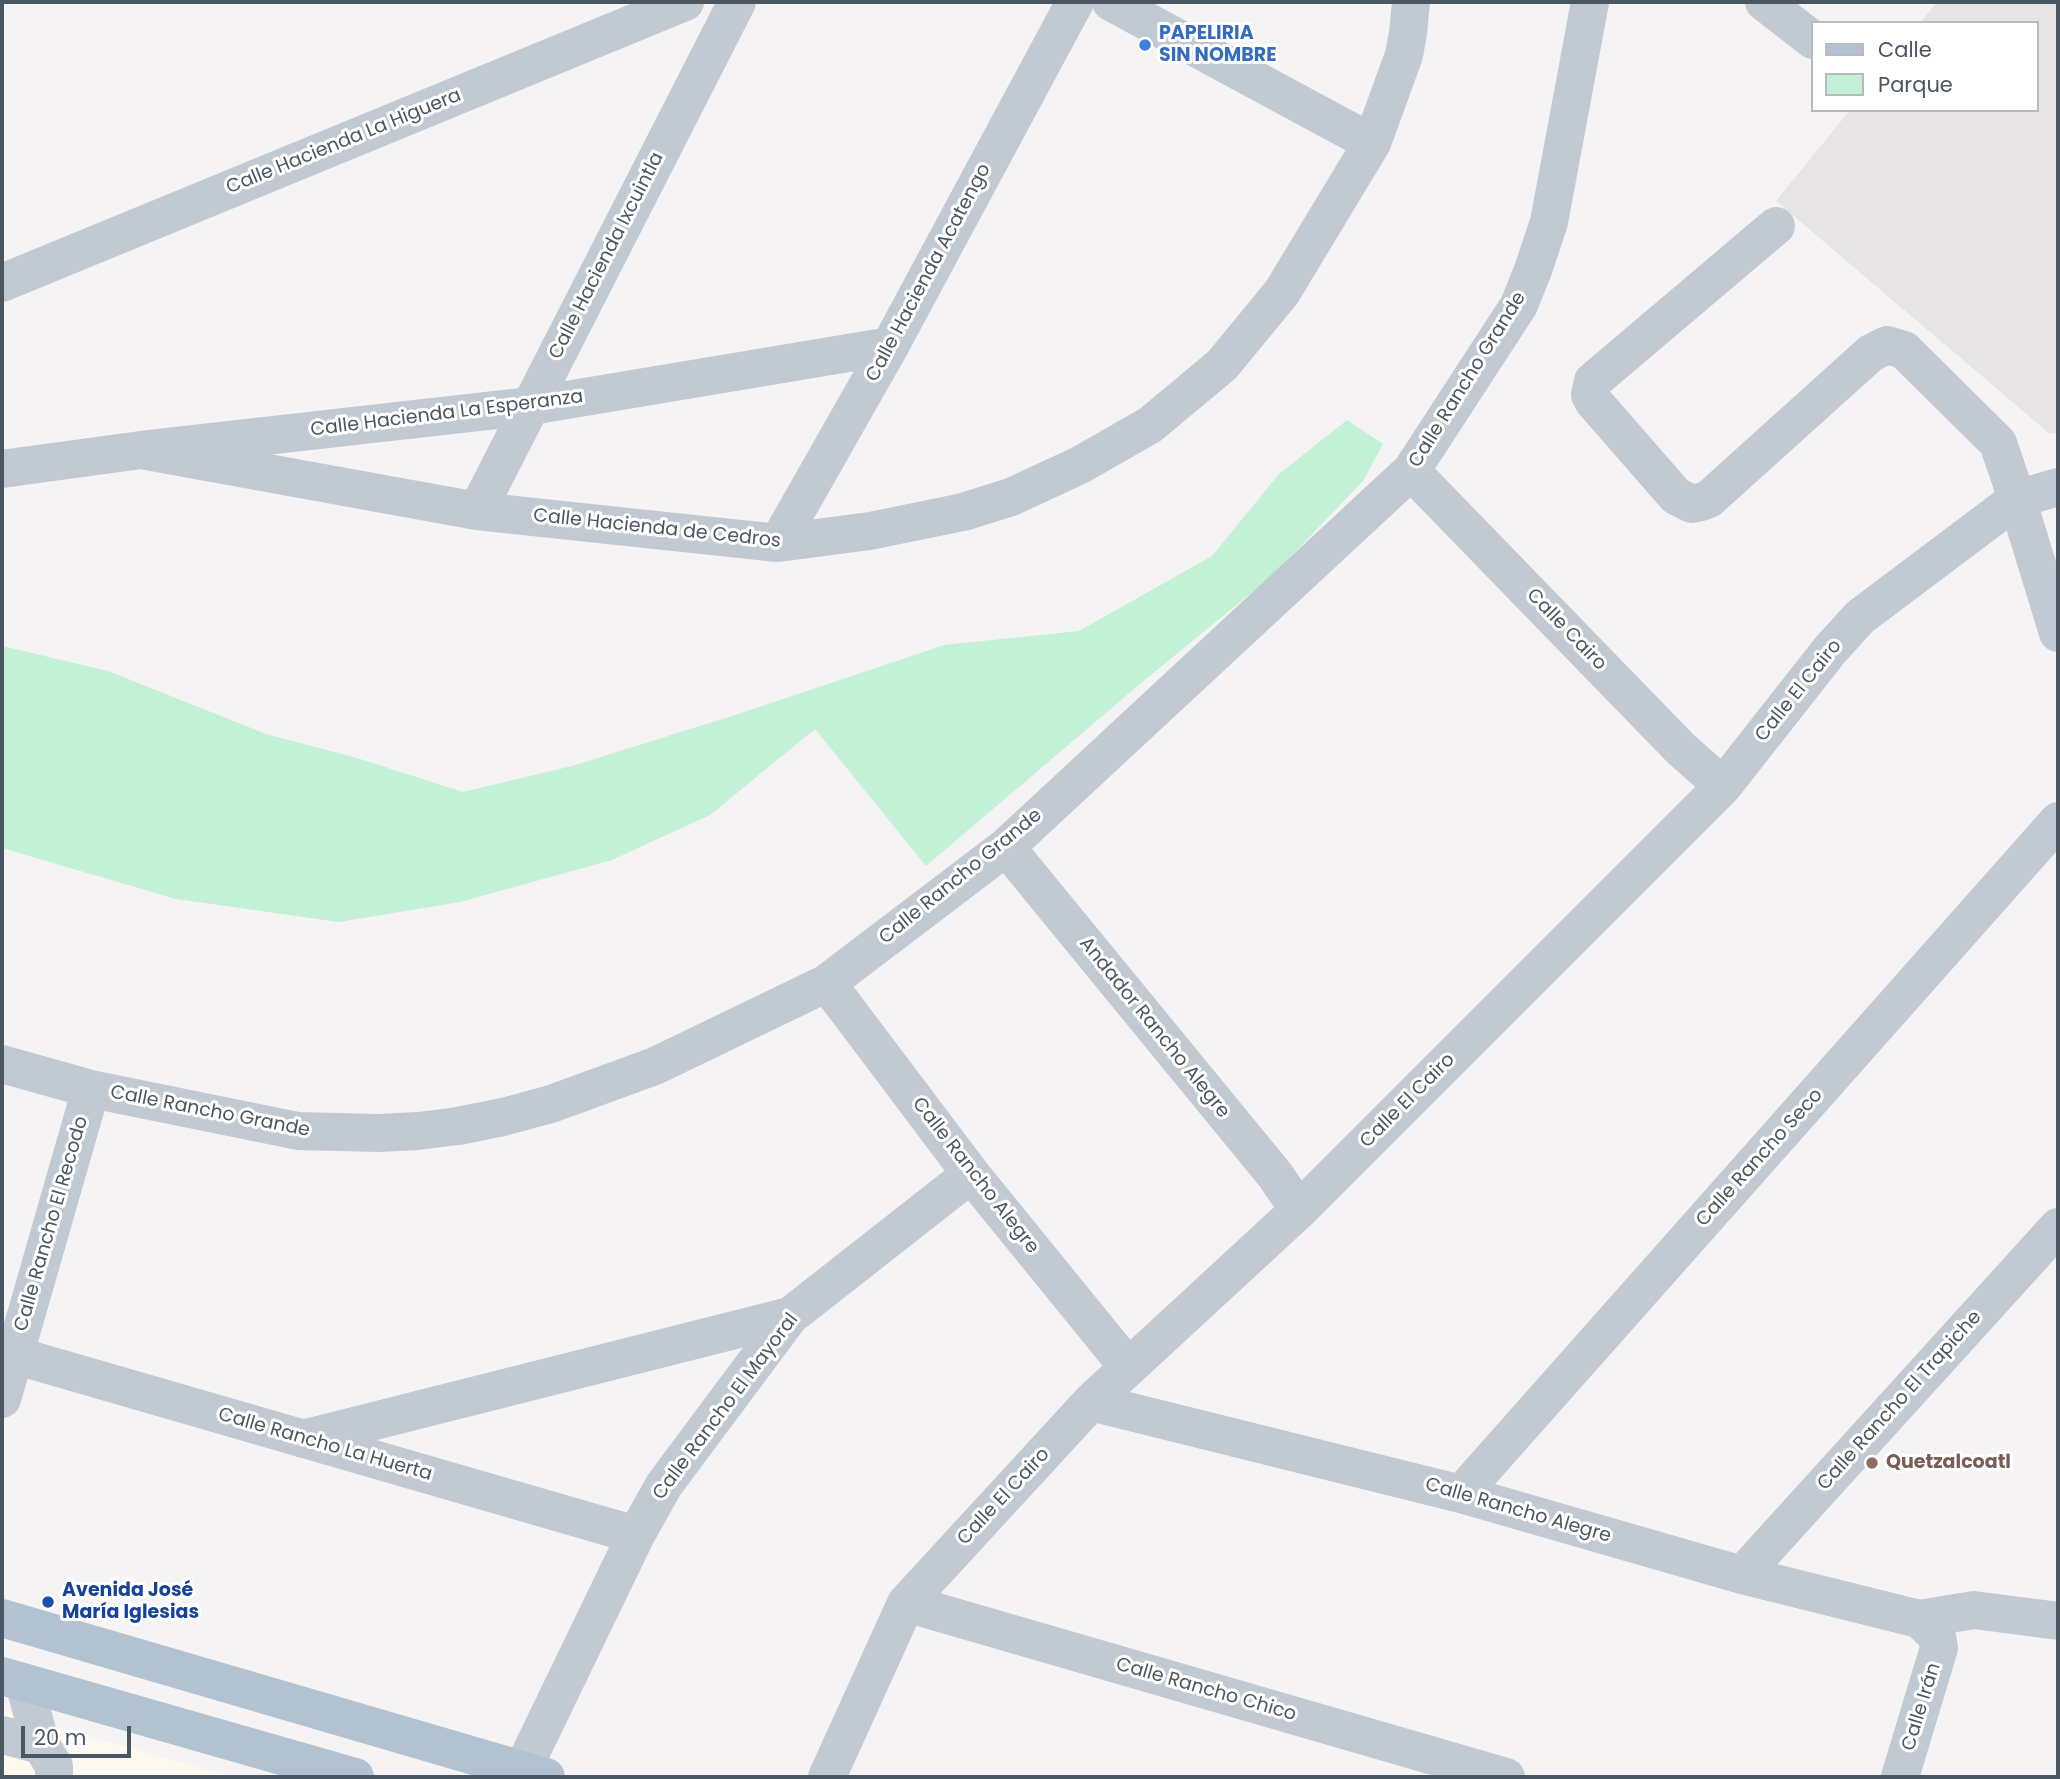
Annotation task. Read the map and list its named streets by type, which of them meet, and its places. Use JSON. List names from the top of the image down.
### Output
{
  "streets": {
    "street": [
      "Calle Hacienda La Higuera",
      "Calle Hacienda Ixcuintla",
      "Calle Hacienda Acatengo",
      "Calle Rancho Grande",
      "Calle Hacienda La Esperanza",
      "Calle Hacienda de Cedros",
      "Calle Cairo",
      "Calle El Cairo",
      "Andador Rancho Alegre",
      "Calle Rancho Seco",
      "Calle Rancho Alegre",
      "Calle Rancho El Recodo",
      "Calle Rancho El Trapiche",
      "Calle Rancho El Mayoral",
      "Calle Rancho La Huerta",
      "Calle Rancho Chico",
      "Calle Irán"
    ]
  },
  "crossings": [
    ["Calle Hacienda Ixcuintla", "Calle Hacienda La Esperanza"],
    ["Calle Hacienda Ixcuintla", "Calle Hacienda de Cedros"],
    ["Calle Hacienda Acatengo", "Calle Hacienda La Esperanza"],
    ["Calle Hacienda Acatengo", "Calle Hacienda de Cedros"],
    ["Calle Rancho Grande", "Calle Cairo"],
    ["Calle Rancho Grande", "Andador Rancho Alegre"],
    ["Calle Rancho Grande", "Calle Rancho Alegre"],
    ["Calle Rancho Grande", "Calle Rancho El Recodo"],
    ["Calle Hacienda La Esperanza", "Calle Hacienda de Cedros"],
    ["Calle Cairo", "Calle El Cairo"],
    ["Calle El Cairo", "Andador Rancho Alegre"],
    ["Calle El Cairo", "Calle Rancho Alegre"],
    ["Calle El Cairo", "Calle Rancho Chico"],
    ["Calle Rancho Seco", "Calle Rancho Alegre"],
    ["Calle Rancho Alegre", "Calle Rancho El Trapiche"],
    ["Calle Rancho Alegre", "Calle Rancho El Mayoral"],
    ["Calle Rancho Alegre", "Calle Irán"],
    ["Calle Rancho El Recodo", "Calle Rancho La Huerta"],
    ["Calle Rancho El Mayoral", "Calle Rancho La Huerta"]
  ],
  "places": ["PAPELIRIA SIN NOMBRE", "Quetzalcoatl", "Avenida José María Iglesias"],
  "legend": ["Calle", "Parque"],
  "scale_bar": "20 m"
}
